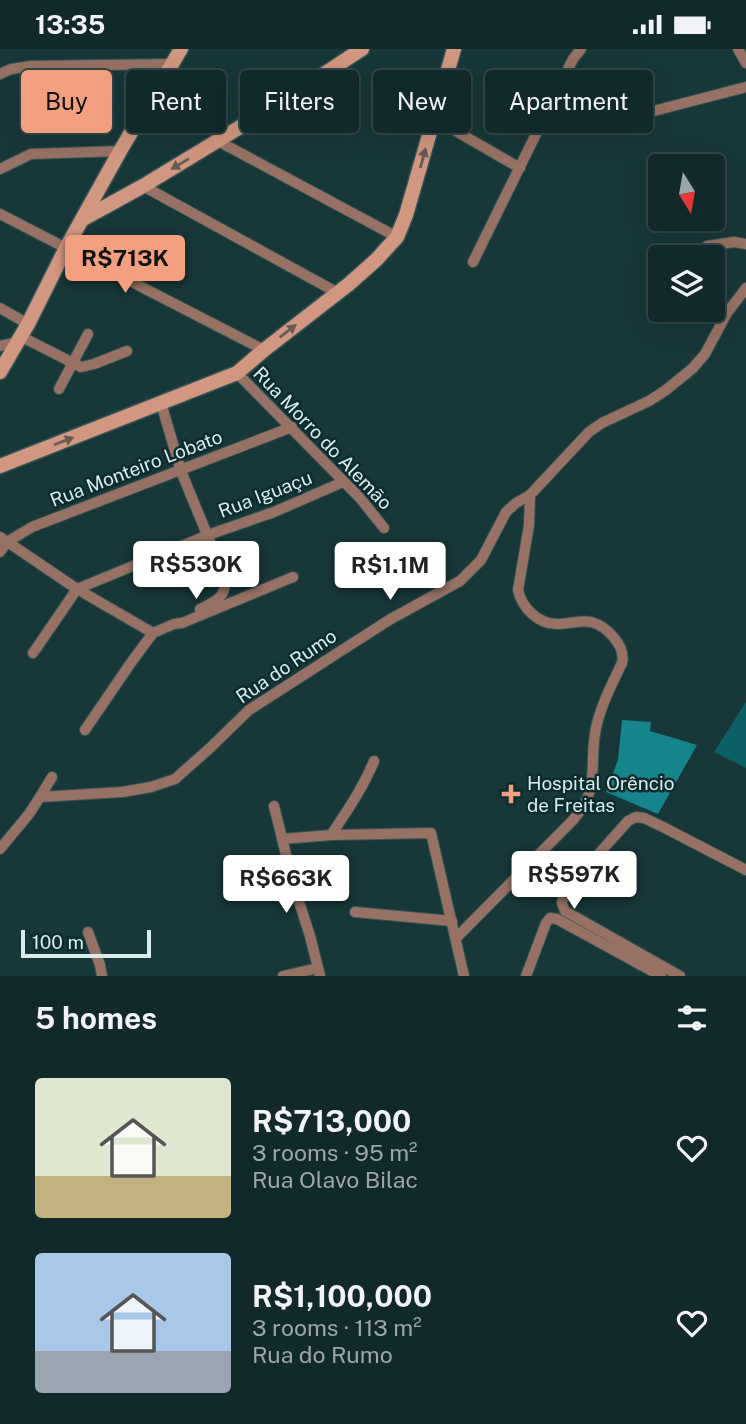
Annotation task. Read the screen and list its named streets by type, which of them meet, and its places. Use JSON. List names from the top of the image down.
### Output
{
  "streets": {
    "street": [
      "Rua Morro do Alemão",
      "Rua Monteiro Lobato",
      "Rua Iguaçu",
      "Rua do Rumo"
    ]
  },
  "crossings": [
    ["Rua Morro do Alemão", "Rua Monteiro Lobato"],
    ["Rua Morro do Alemão", "Rua Iguaçu"]
  ],
  "places": {
    "health": ["Hospital Orêncio de Freitas"]
  },
  "scale_bar": "100 m",
  "north": "bottom",
  "page": {
    "status": "13:35",
    "chip": [
      "Buy",
      "Rent",
      "Filters",
      "New",
      "Apartment"
    ],
    "price": [
      "R$713K",
      "R$530K",
      "R$1.1M",
      "R$597K",
      "R$663K"
    ],
    "scale": "100 m",
    "heading": "5 homes",
    "list": [
      {
        "name": "R$713,000",
        "note": "3 rooms · 95 m² · Rua Olavo Bilac"
      },
      {
        "name": "R$1,100,000",
        "note": "3 rooms · 113 m² · Rua do Rumo"
      }
    ]
  }
}
